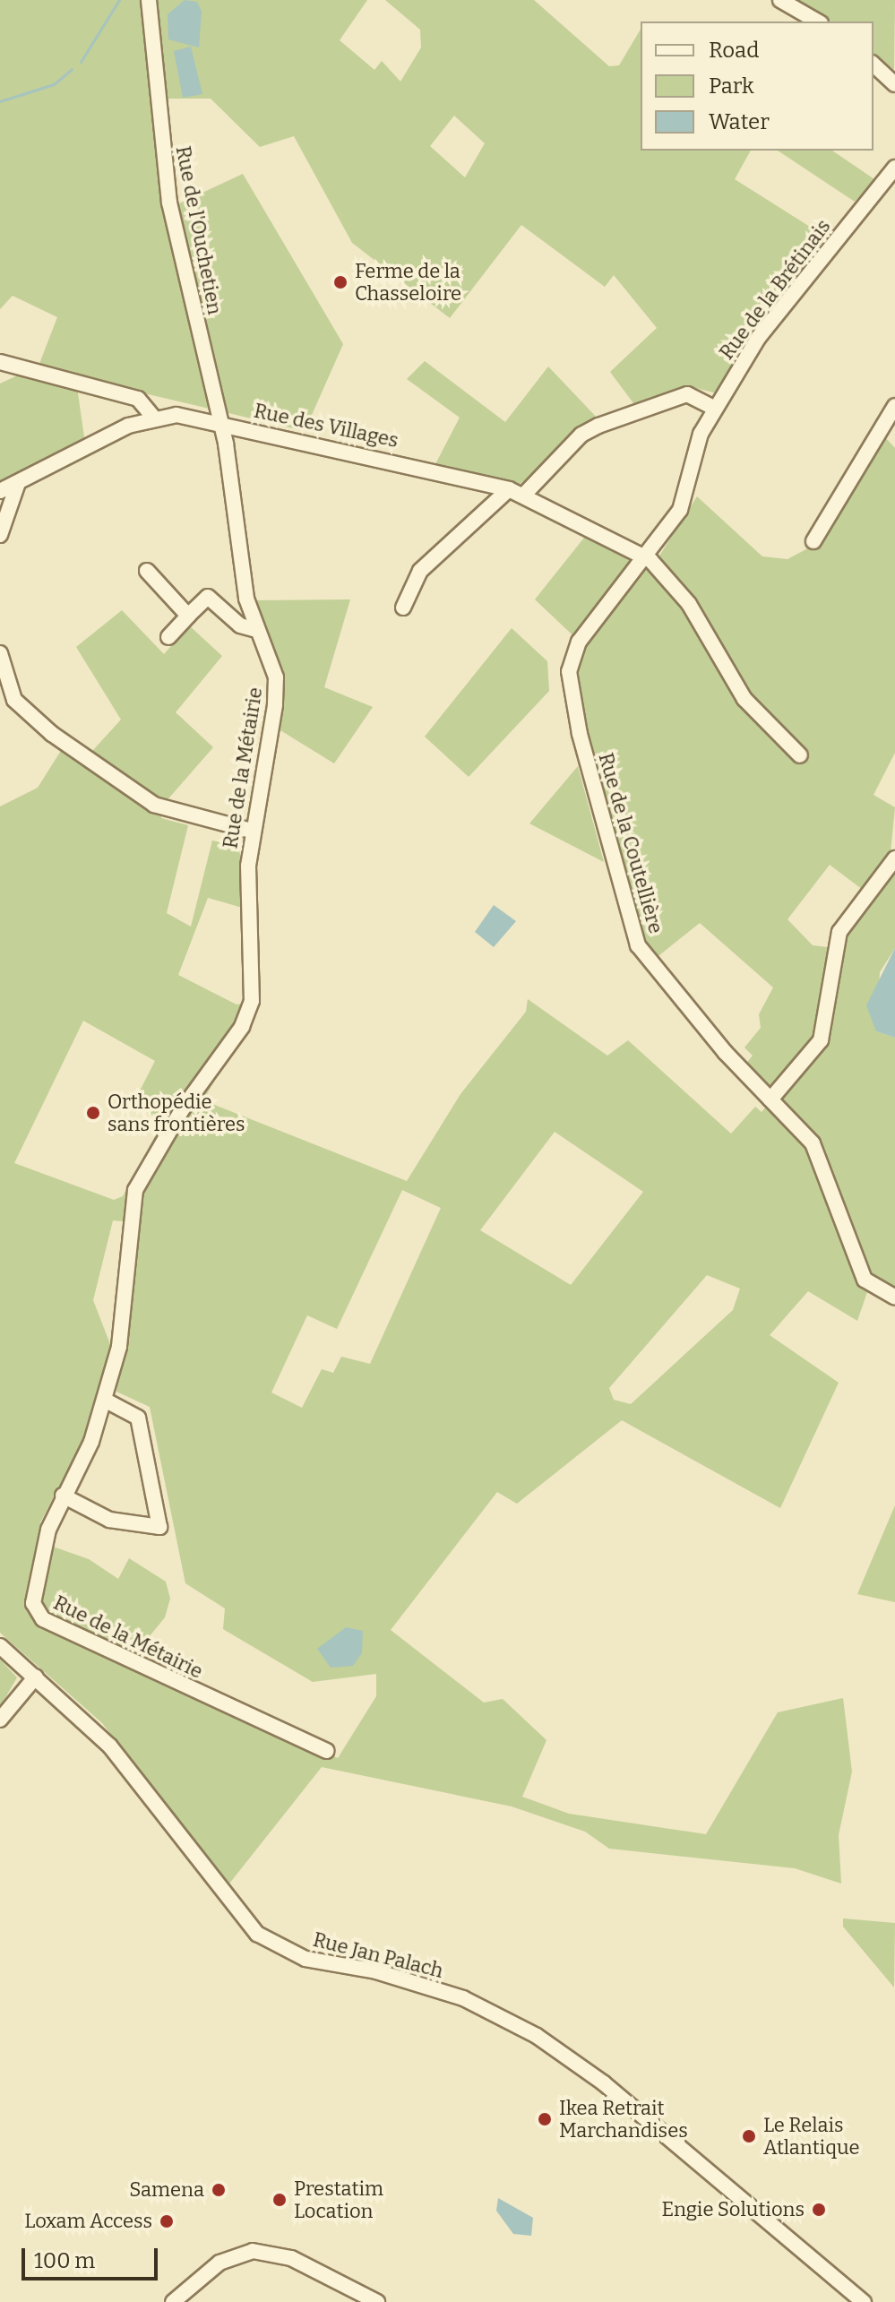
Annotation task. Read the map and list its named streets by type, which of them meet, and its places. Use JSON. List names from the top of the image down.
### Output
{
  "streets": {
    "street": [
      "Rue de l'Ouchetien",
      "Rue de la Brétinais",
      "Rue des Villages",
      "Rue de la Métairie",
      "Rue de la Coutellière",
      "Rue Jan Palach"
    ]
  },
  "crossings": [
    ["Rue de l'Ouchetien", "Rue des Villages"],
    ["Rue de l'Ouchetien", "Rue de la Métairie"],
    ["Rue de la Brétinais", "Rue des Villages"],
    ["Rue de la Brétinais", "Rue de la Coutellière"],
    ["Rue des Villages", "Rue de la Métairie"],
    ["Rue des Villages", "Rue de la Coutellière"]
  ],
  "places": [
    "Ferme de la Chasseloire",
    "Orthopédie sans frontières",
    "Ikea Retrait Marchandises",
    "Le Relais Atlantique",
    "Samena",
    "Prestatim Location",
    "Engie Solutions",
    "Loxam Access"
  ],
  "legend": ["Road", "Park", "Water"],
  "scale_bar": "100 m"
}
